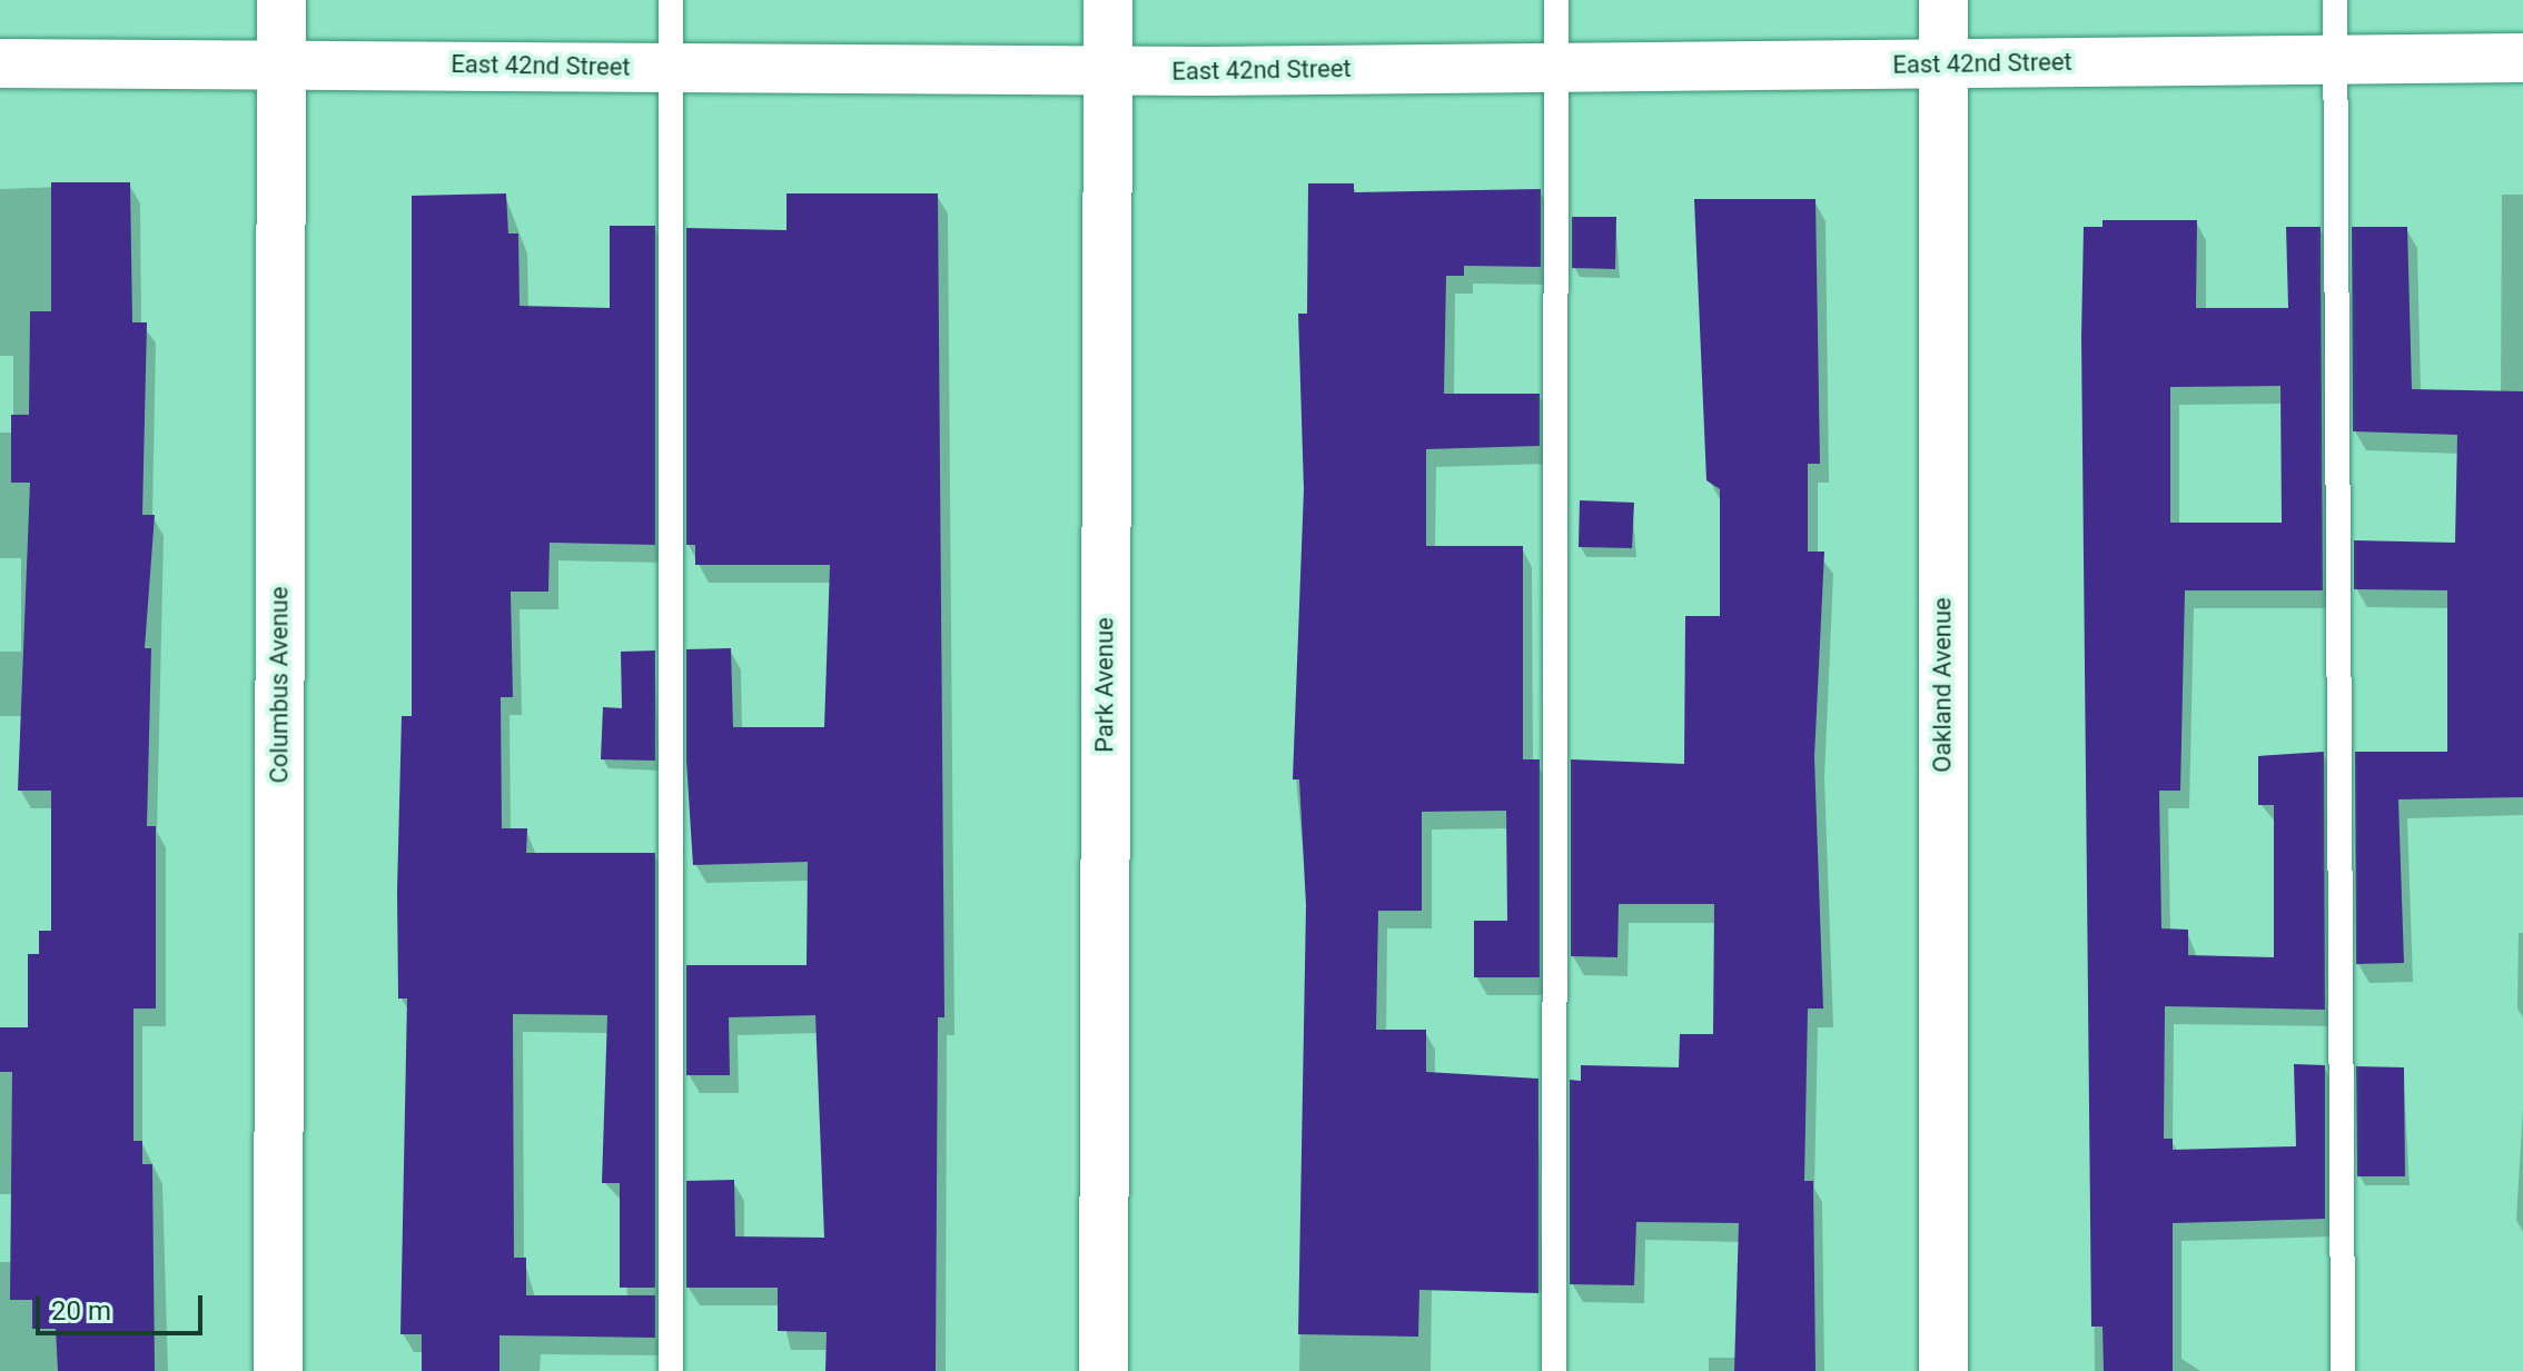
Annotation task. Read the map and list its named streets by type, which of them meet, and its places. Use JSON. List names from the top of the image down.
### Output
{
  "streets": {
    "street": [
      "East 42nd Street",
      "Columbus Avenue",
      "Park Avenue",
      "Oakland Avenue"
    ]
  },
  "crossings": [
    ["East 42nd Street", "Columbus Avenue"],
    ["East 42nd Street", "Park Avenue"],
    ["East 42nd Street", "Oakland Avenue"]
  ],
  "scale_bar": "20 m"
}
